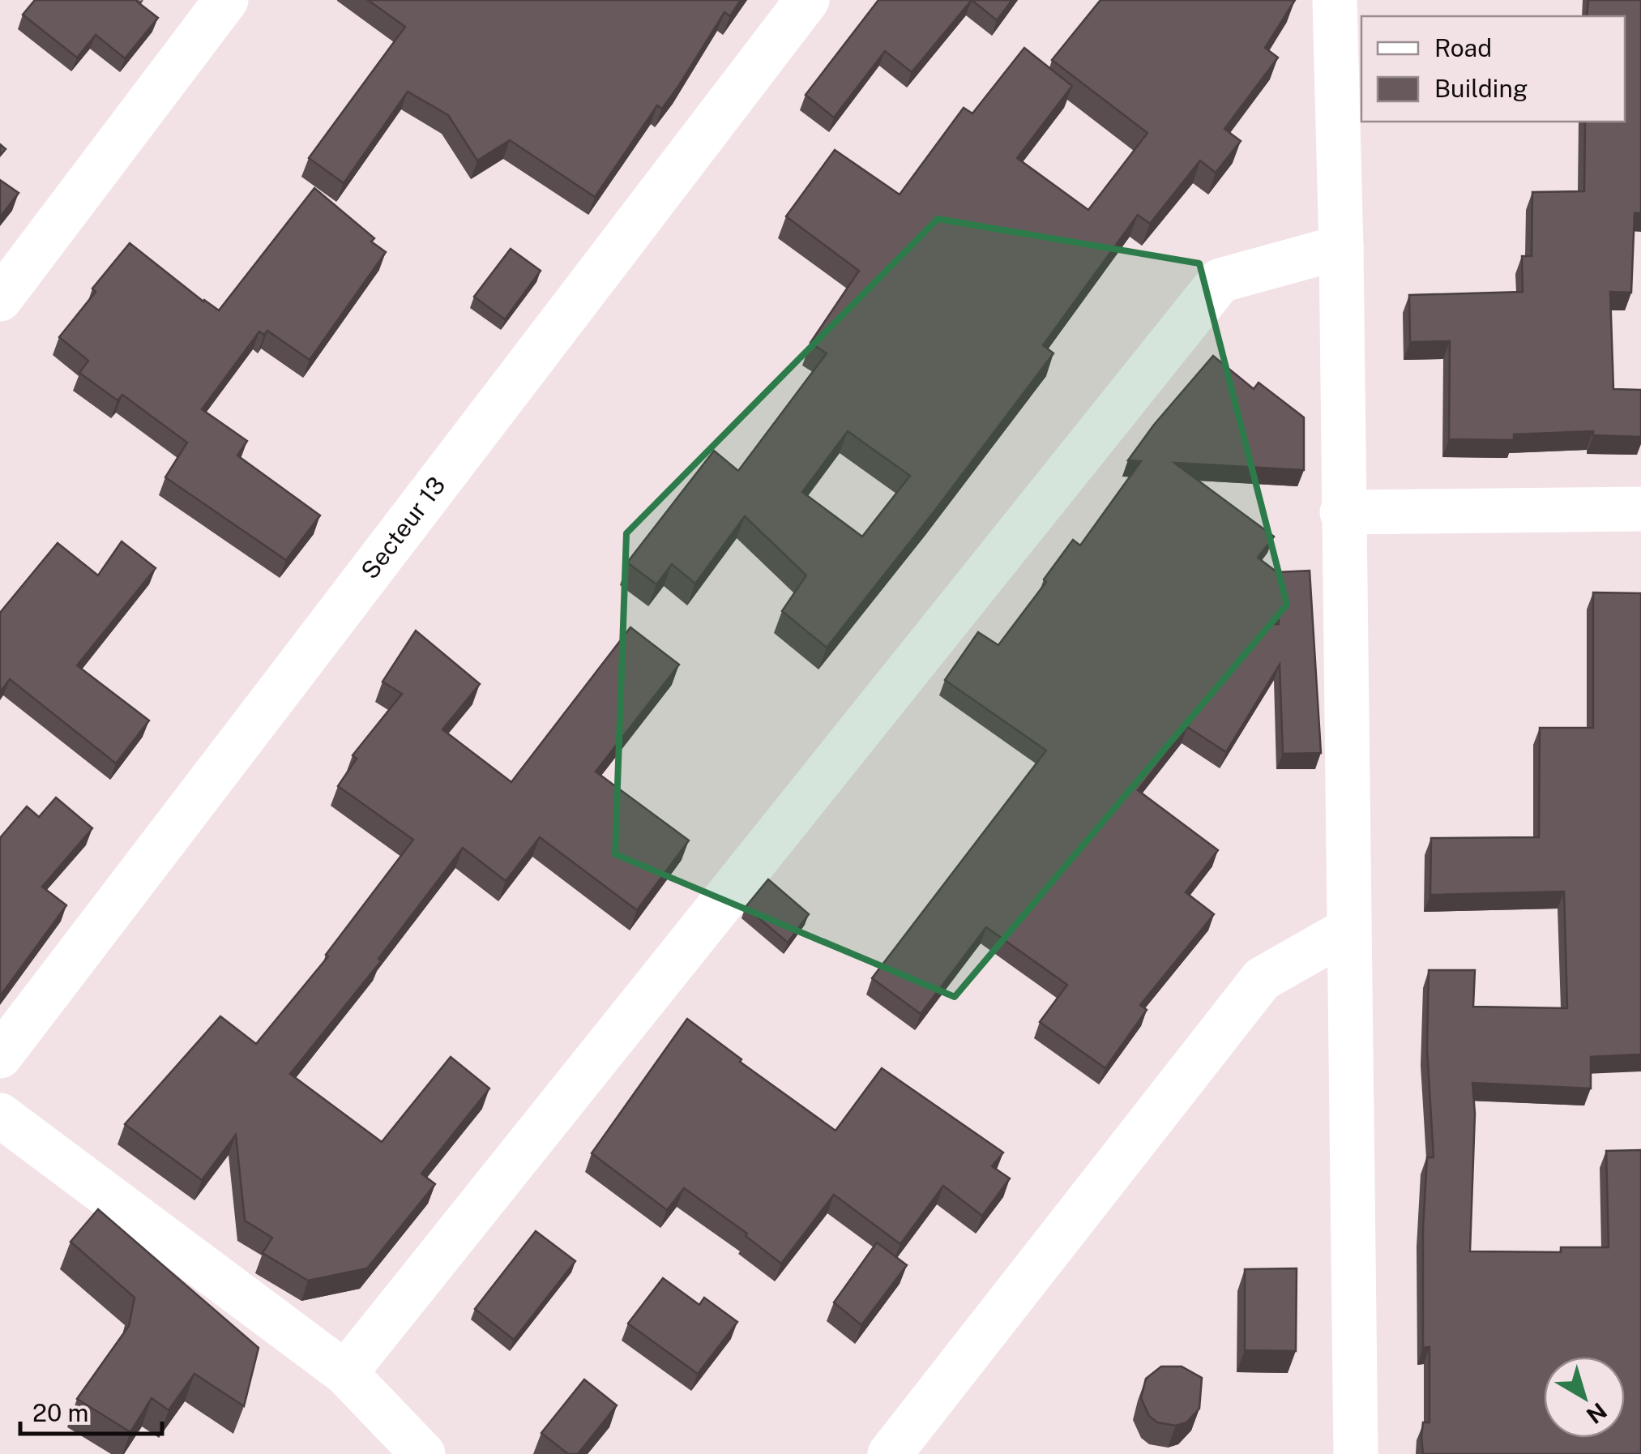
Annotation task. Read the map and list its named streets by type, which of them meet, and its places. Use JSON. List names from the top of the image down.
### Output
{
  "streets": {
    "street": ["Secteur 13"]
  },
  "legend": ["Road", "Building"],
  "scale_bar": "20 m",
  "north": "bottom right"
}
